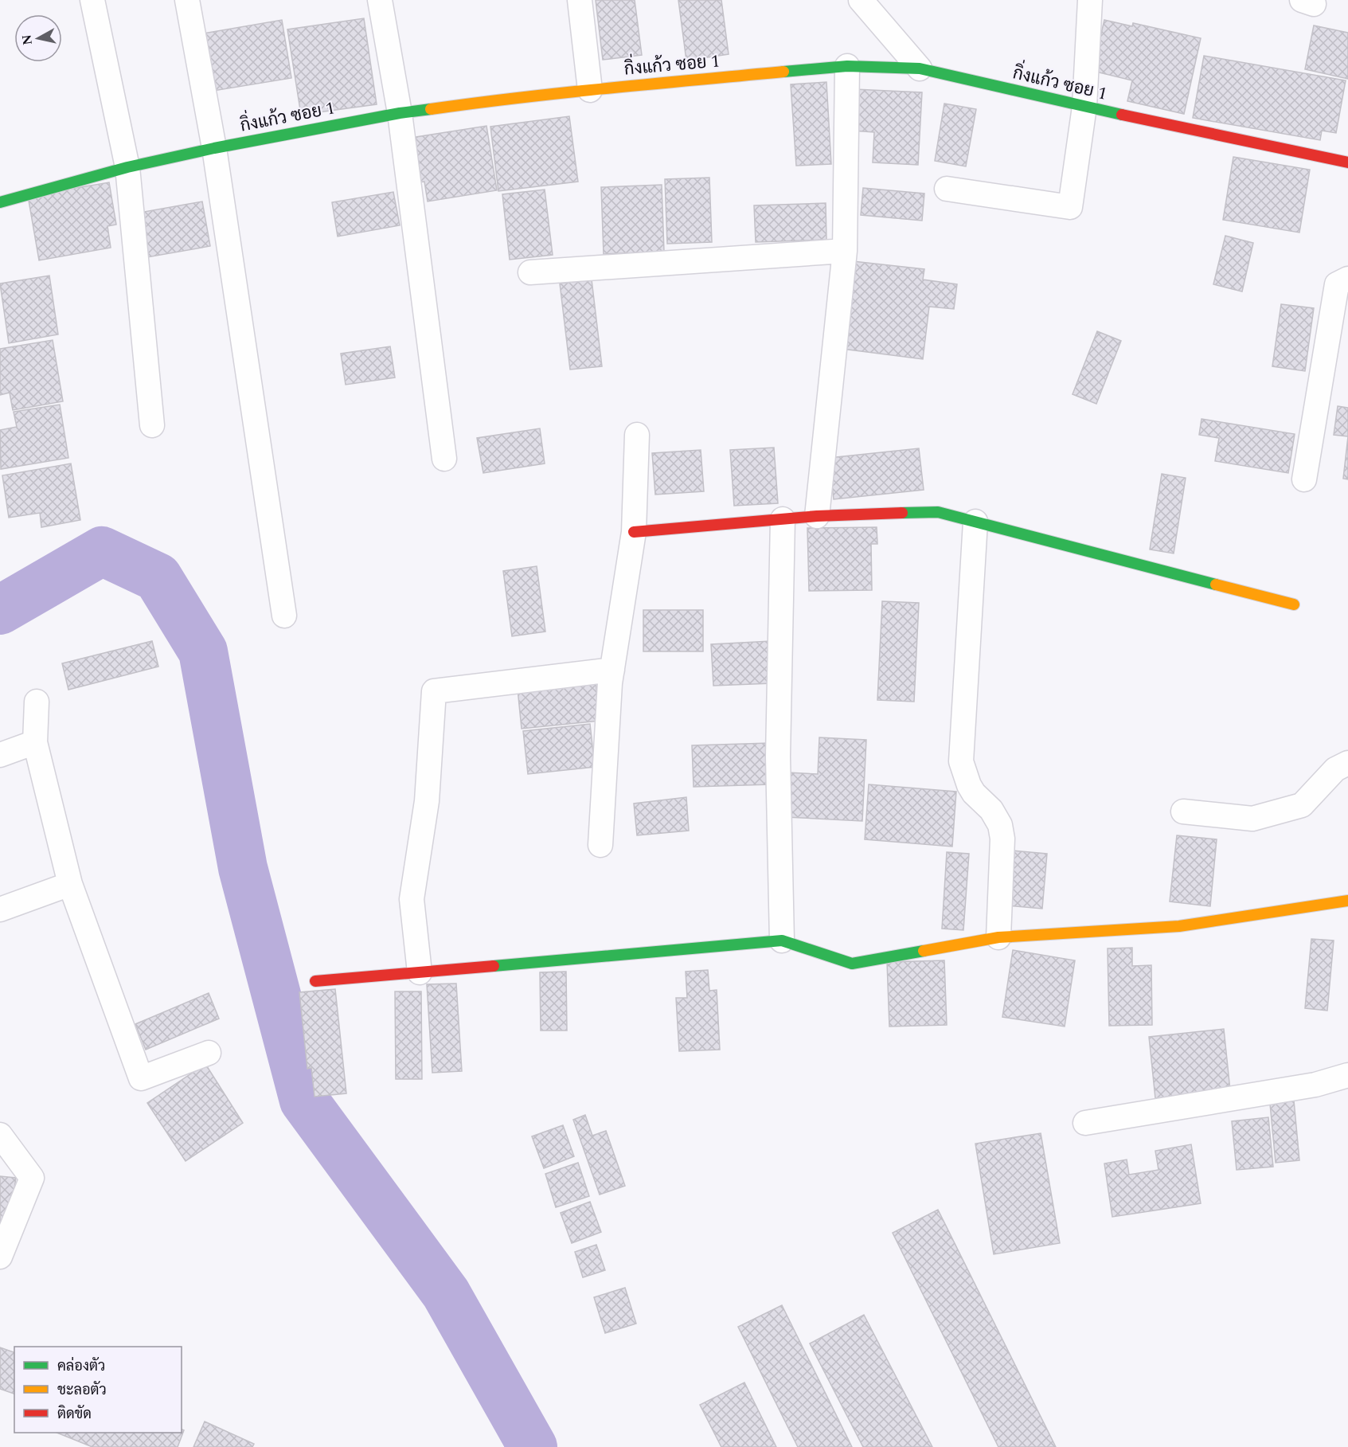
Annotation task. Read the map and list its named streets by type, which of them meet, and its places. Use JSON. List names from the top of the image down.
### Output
{
  "streets": {
    "street": ["กิ่งแก้ว ซอย 1"]
  },
  "legend": ["คล่องตัว", "ชะลอตัว", "ติดขัด"],
  "north": "left"
}
